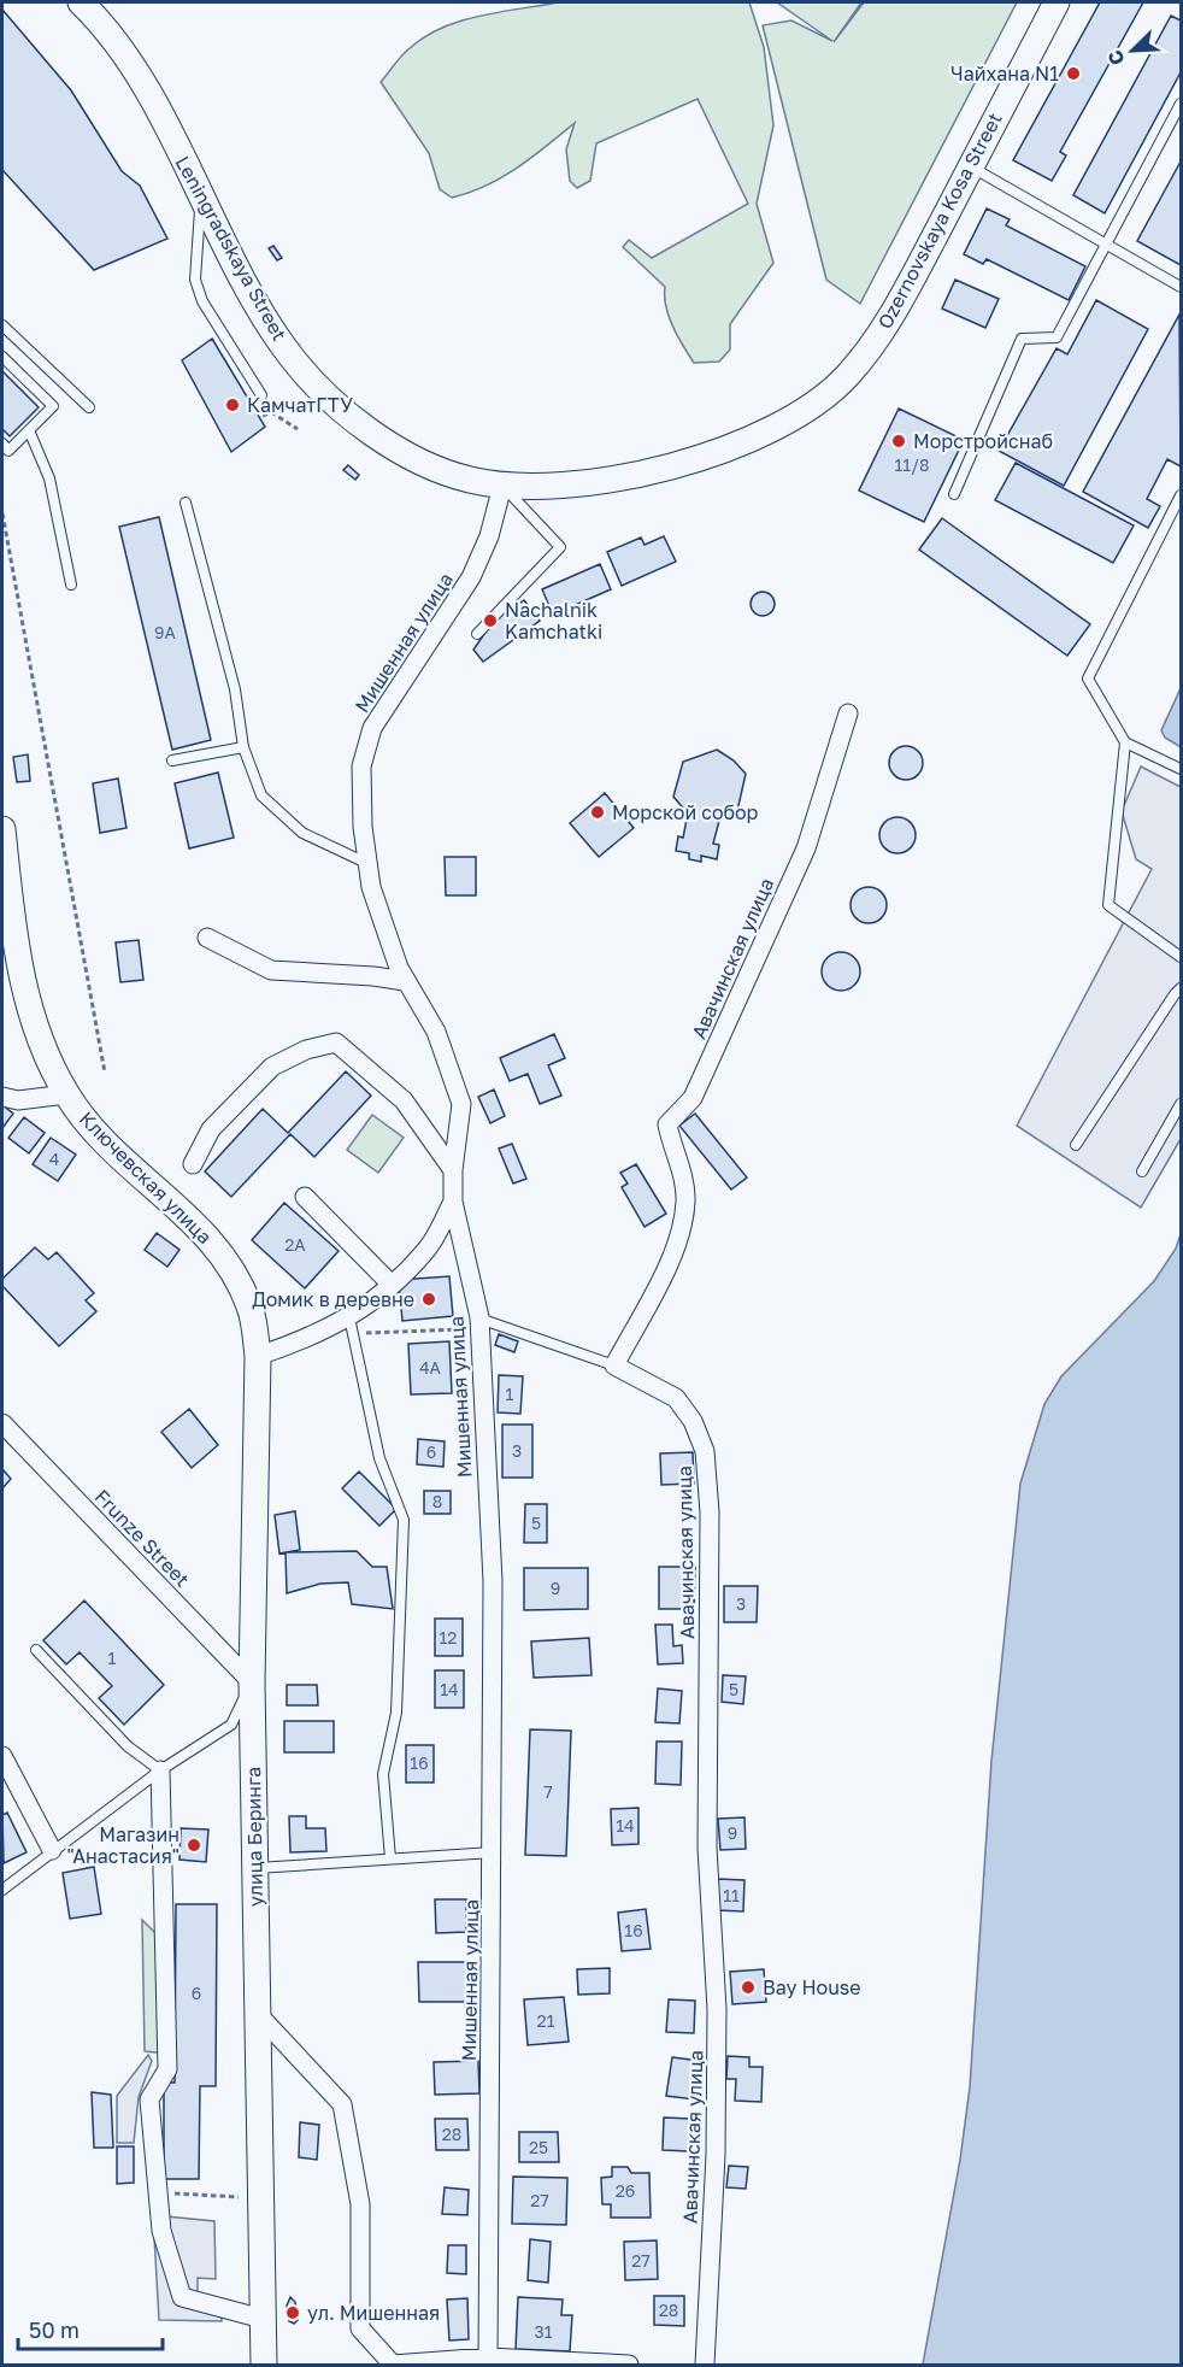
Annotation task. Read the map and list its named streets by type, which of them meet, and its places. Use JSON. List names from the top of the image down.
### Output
{
  "streets": {
    "main road": [
      "Ozernovskaya Kosa Street",
      "Leningradskaya Street",
      "Ключевская улица",
      "улица Беринга"
    ],
    "street": ["Мишенная улица", "Авачинская улица", "Frunze Street"]
  },
  "crossings": [
    ["Ozernovskaya Kosa Street", "Leningradskaya Street"],
    ["Ozernovskaya Kosa Street", "Мишенная улица"],
    ["Leningradskaya Street", "Мишенная улица"],
    ["Ключевская улица", "улица Беринга"],
    ["Frunze Street", "улица Беринга"]
  ],
  "places": [
    "Чайхана N1",
    "КамчатГТУ",
    "Морстройснаб",
    "Nachalnik Kamchatki",
    "Морской собор",
    "Домик в деревне",
    "Магазин \"Анастасия\"",
    "Bay House",
    "ул. Мишенная"
  ],
  "house_numbers": [
    "11/8",
    "9А",
    "4",
    "2А",
    "4А",
    "1",
    "3",
    "6",
    "8",
    "5",
    "9",
    "3",
    "12",
    "1",
    "14",
    "5",
    "16",
    "7",
    "14",
    "9",
    "11",
    "16",
    "6",
    "21",
    "28",
    "25",
    "26",
    "27",
    "27",
    "28",
    "31"
  ],
  "scale_bar": "50 m",
  "north": "bottom left"
}
